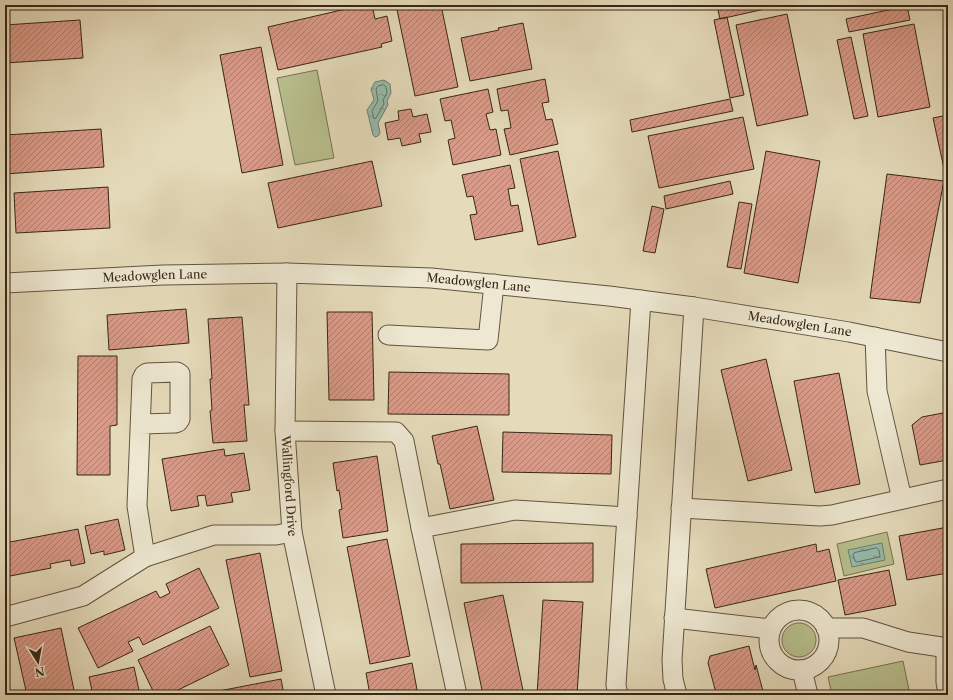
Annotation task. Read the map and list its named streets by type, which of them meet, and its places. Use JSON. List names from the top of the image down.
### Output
{
  "streets": {
    "street": ["Meadowglen Lane", "Wallingford Drive"]
  },
  "crossings": [
    ["Meadowglen Lane", "Wallingford Drive"]
  ],
  "north": "bottom"
}
